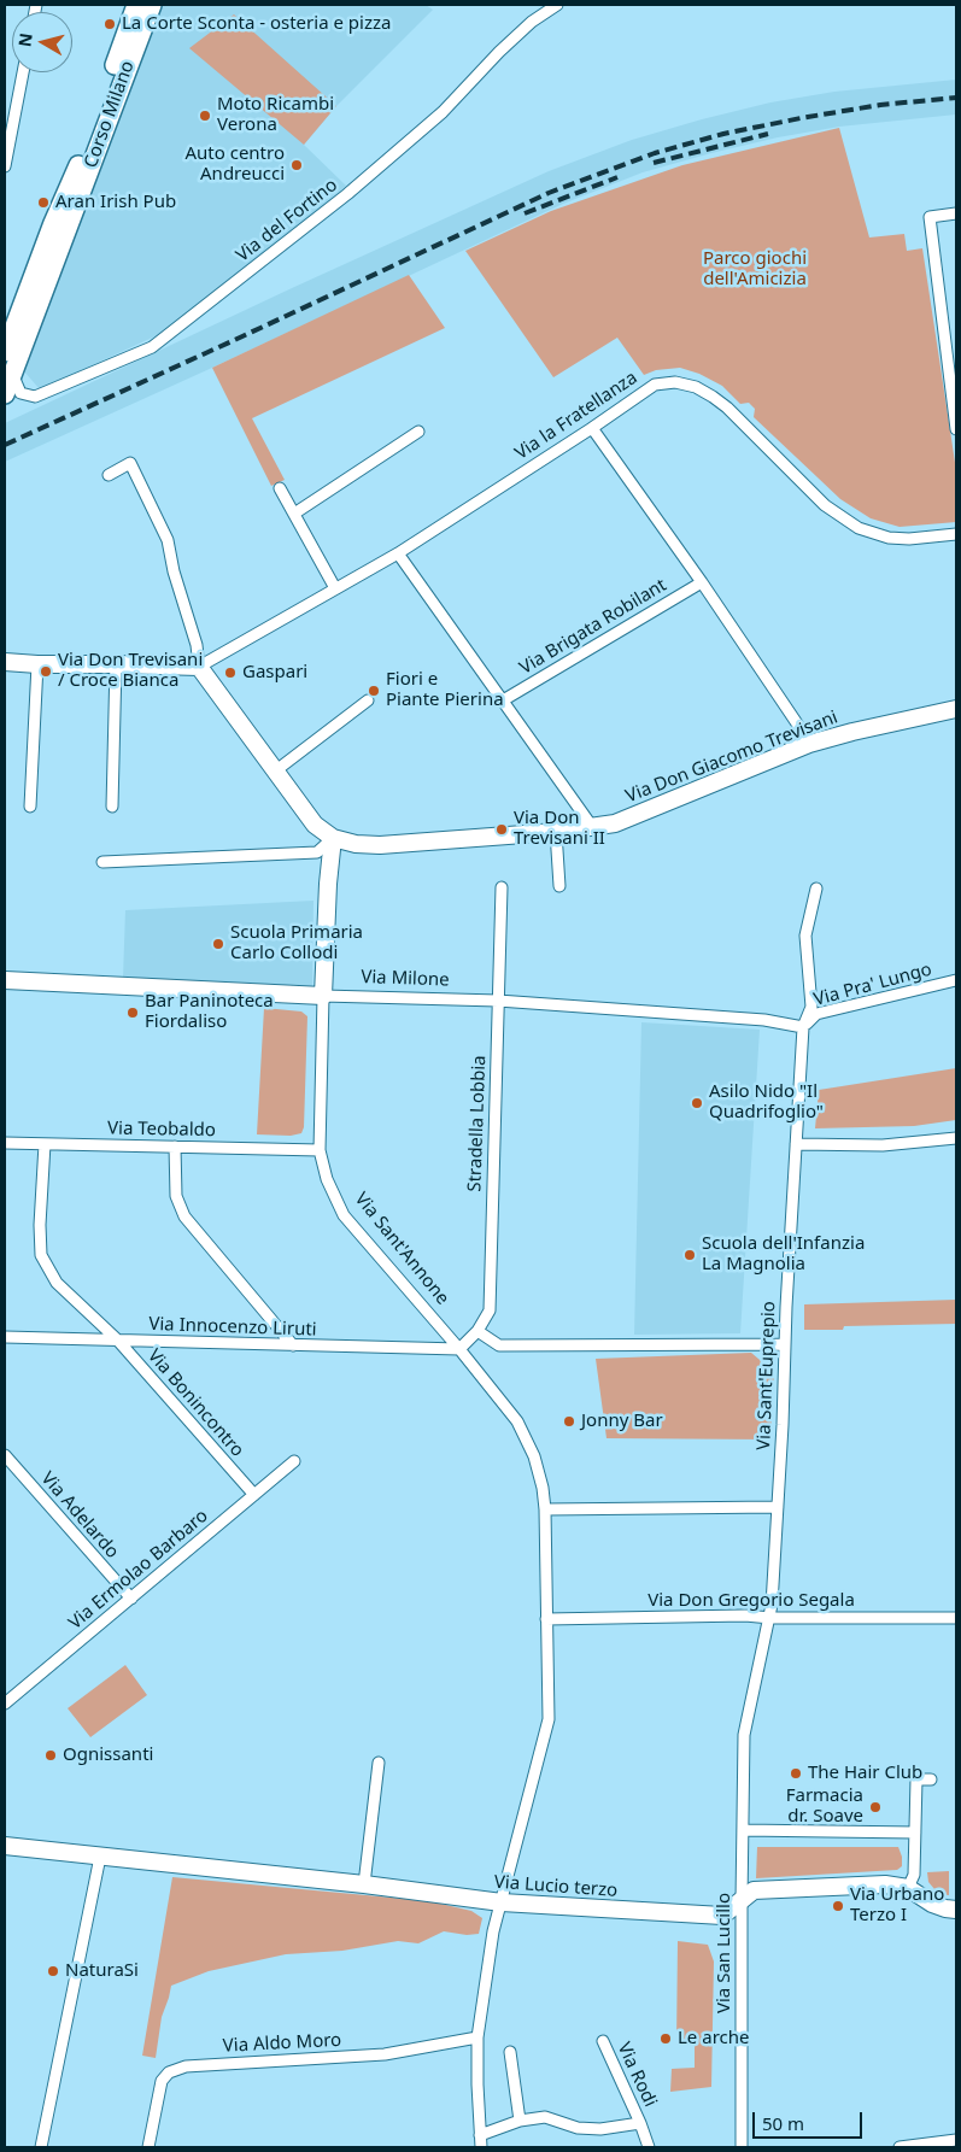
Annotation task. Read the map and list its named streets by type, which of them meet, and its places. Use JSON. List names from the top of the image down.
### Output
{
  "streets": {
    "main road": ["Corso Milano"],
    "street": [
      "Via del Fortino",
      "Via la Fratellanza",
      "Via Brigata Robilant",
      "Via Don Giacomo Trevisani",
      "Via Milone",
      "Via Pra' Lungo",
      "Stradella Lobbia",
      "Via Teobaldo",
      "Via Sant'Annone",
      "Via Innocenzo Liruti",
      "Via Sant'Euprepio",
      "Via Bonincontro",
      "Via Adelardo",
      "Via Ermolao Barbaro",
      "Via Don Gregorio Segala",
      "Via Lucio terzo",
      "Via San Lucillo",
      "Via Aldo Moro",
      "Via Rodi"
    ]
  },
  "crossings": [
    ["Corso Milano", "Via del Fortino"],
    ["Via la Fratellanza", "Via Don Giacomo Trevisani"],
    ["Via Don Giacomo Trevisani", "Via Sant'Annone"],
    ["Via Milone", "Via Pra' Lungo"],
    ["Via Milone", "Stradella Lobbia"],
    ["Via Milone", "Via Sant'Annone"],
    ["Via Milone", "Via Sant'Euprepio"],
    ["Via Pra' Lungo", "Via Sant'Euprepio"],
    ["Stradella Lobbia", "Via Sant'Annone"],
    ["Stradella Lobbia", "Via Innocenzo Liruti"],
    ["Via Teobaldo", "Via Sant'Annone"],
    ["Via Teobaldo", "Via Bonincontro"],
    ["Via Sant'Annone", "Via Innocenzo Liruti"],
    ["Via Sant'Annone", "Via Don Gregorio Segala"],
    ["Via Sant'Annone", "Via Lucio terzo"],
    ["Via Sant'Annone", "Via Aldo Moro"],
    ["Via Sant'Annone", "Via Rodi"],
    ["Via Innocenzo Liruti", "Via Bonincontro"],
    ["Via Sant'Euprepio", "Via Don Gregorio Segala"],
    ["Via Sant'Euprepio", "Via San Lucillo"],
    ["Via Bonincontro", "Via Ermolao Barbaro"],
    ["Via Adelardo", "Via Ermolao Barbaro"],
    ["Via Don Gregorio Segala", "Via San Lucillo"],
    ["Via Lucio terzo", "Via San Lucillo"]
  ],
  "parks": ["Parco giochi dell'Amicizia"],
  "places": [
    "La Corte Sconta - osteria e pizza",
    "Moto Ricambi Verona",
    "Auto centro Andreucci",
    "Aran Irish Pub",
    "Via Don Trevisani / Croce Bianca",
    "Gaspari",
    "Fiori e Piante Pierina",
    "Via Don Trevisani II",
    "Scuola Primaria Carlo Collodi",
    "Bar Paninoteca Fiordaliso",
    "Asilo Nido \"Il Quadrifoglio\"",
    "Scuola dell'Infanzia La Magnolia",
    "Jonny Bar",
    "Ognissanti",
    "The Hair Club",
    "Farmacia dr. Soave",
    "Via Urbano Terzo I",
    "NaturaSi",
    "Le arche"
  ],
  "scale_bar": "50 m",
  "north": "left"
}
